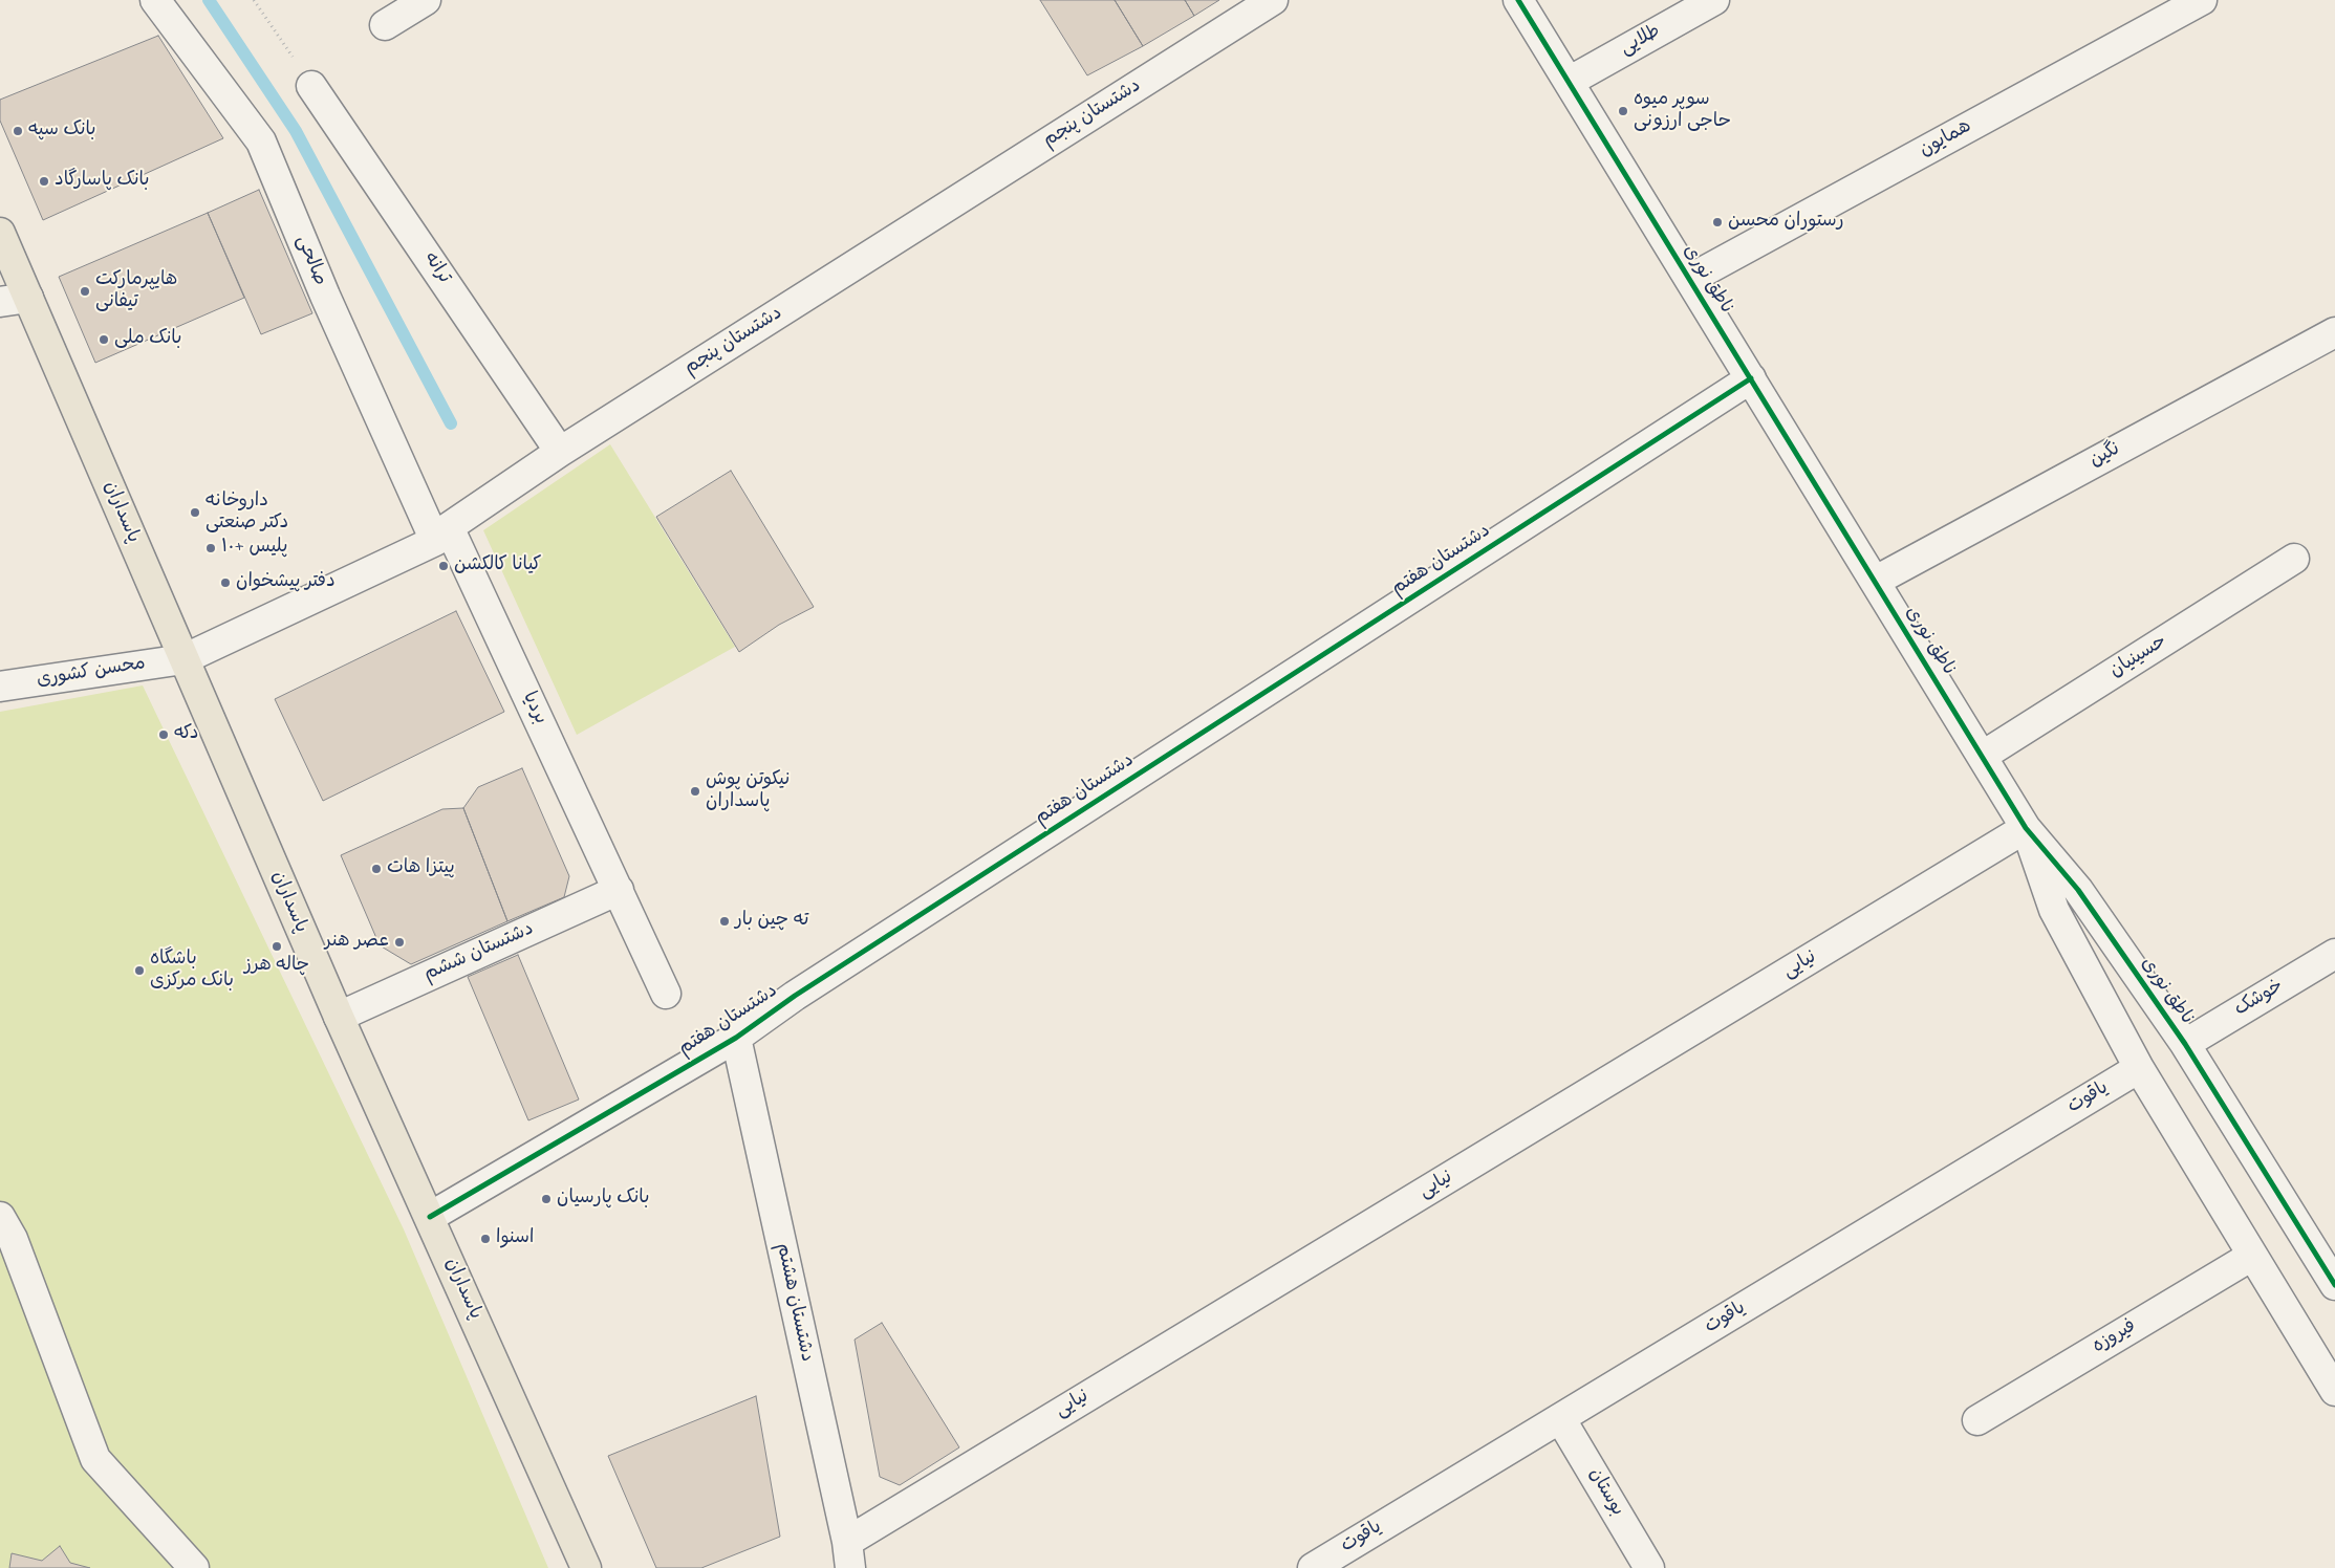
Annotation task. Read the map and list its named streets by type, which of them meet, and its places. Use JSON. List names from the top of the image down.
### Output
{
  "streets": {
    "main road": ["پاسداران"],
    "street": [
      "طلایی",
      "دشتستان پنجم",
      "همایون",
      "صالحی",
      "ترانه",
      "ناطق نوری",
      "نگین",
      "دشتستان هفتم",
      "حسینیان",
      "محسن کشوری",
      "بردیا",
      "دشتستان ششم",
      "نیایی",
      "خوشک",
      "یاقوت",
      "دشتستان هشتم",
      "فیروزه",
      "بوستان"
    ]
  },
  "crossings": [
    ["طلایی", "ناطق نوری"],
    ["دشتستان پنجم", "صالحی"],
    ["دشتستان پنجم", "ترانه"],
    ["دشتستان پنجم", "پاسداران"],
    ["دشتستان پنجم", "محسن کشوری"],
    ["دشتستان پنجم", "بردیا"],
    ["همایون", "ناطق نوری"],
    ["صالحی", "بردیا"],
    ["ناطق نوری", "نگین"],
    ["ناطق نوری", "دشتستان هفتم"],
    ["ناطق نوری", "حسینیان"],
    ["ناطق نوری", "نیایی"],
    ["ناطق نوری", "خوشک"],
    ["ناطق نوری", "یاقوت"],
    ["ناطق نوری", "فیروزه"],
    ["پاسداران", "دشتستان هفتم"],
    ["پاسداران", "محسن کشوری"],
    ["پاسداران", "دشتستان ششم"],
    ["دشتستان هفتم", "دشتستان هشتم"],
    ["بردیا", "دشتستان ششم"],
    ["نیایی", "دشتستان هشتم"],
    ["یاقوت", "بوستان"]
  ],
  "places": [
    "سوپر میوه حاجی ارزونی",
    "بانک سپه",
    "بانک پاسارگاد",
    "رستوران محسن",
    "هایپرمارکت تیفانی",
    "بانک ملی",
    "داروخانه دکتر صنعتی",
    "پلیس +۱۰",
    "کیانا کالکشن",
    "دفتر پیشخوان",
    "دکه",
    "نیکوتن پوش پاسداران",
    "پیتزا هات",
    "ته چین بار",
    "عصر هنر",
    "چاله هرز",
    "باشگاه بانک مرکزی",
    "بانک پارسیان",
    "اسنوا"
  ]
}
